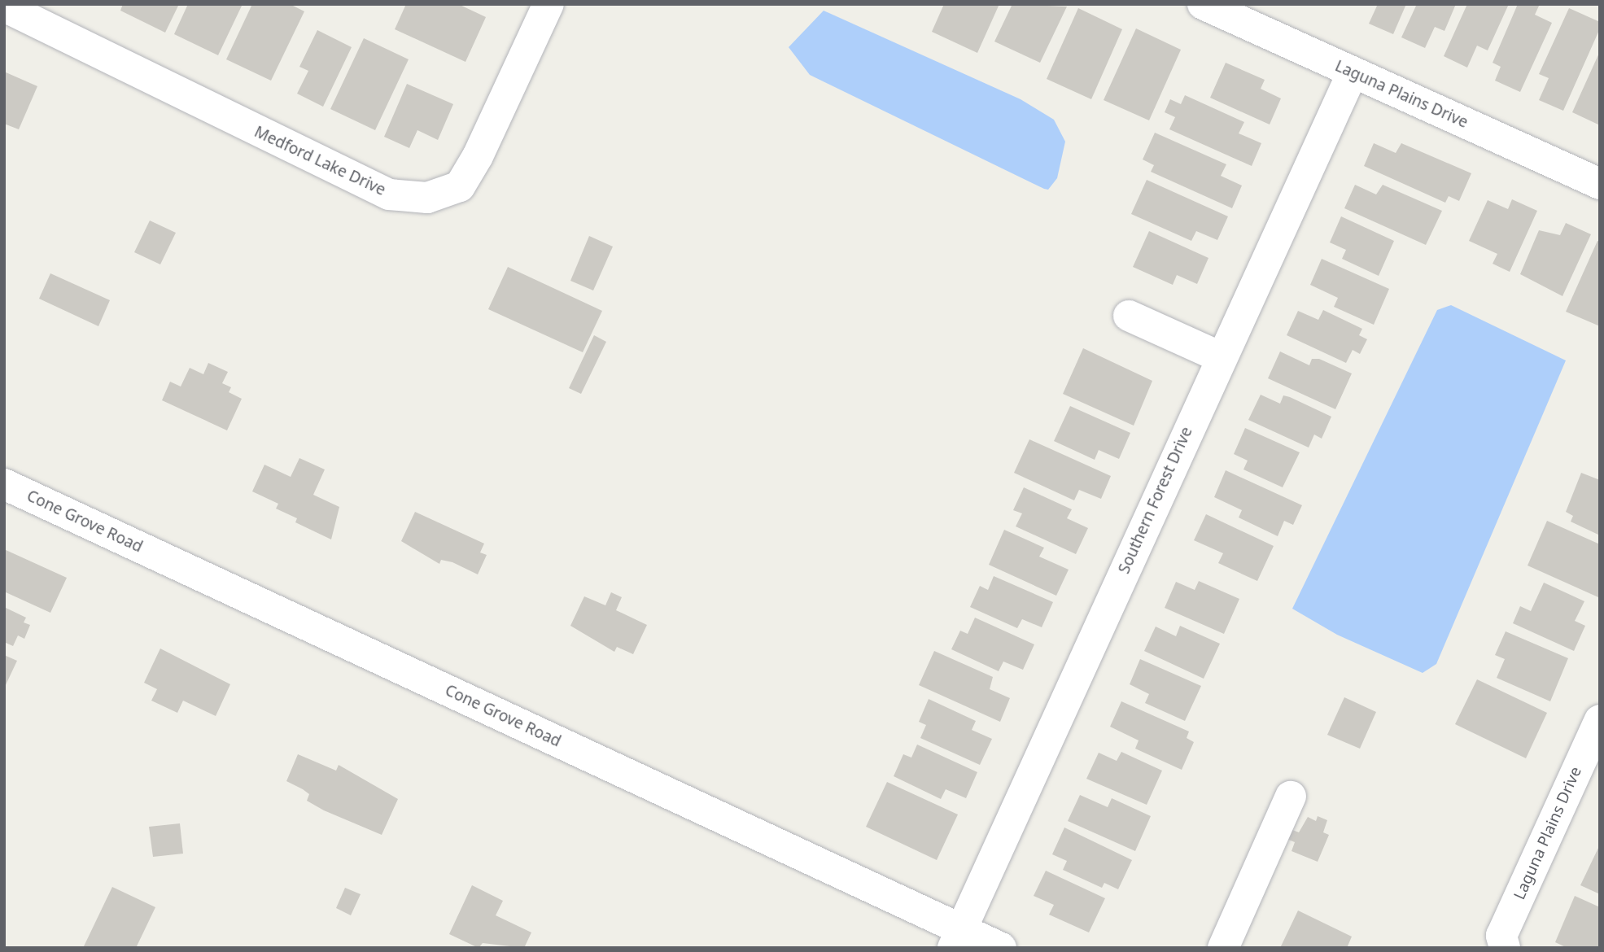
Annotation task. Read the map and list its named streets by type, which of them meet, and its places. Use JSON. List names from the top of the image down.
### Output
{
  "streets": {
    "street": [
      "Laguna Plains Drive",
      "Medford Lake Drive",
      "Southern Forest Drive",
      "Cone Grove Road"
    ]
  },
  "crossings": [
    ["Laguna Plains Drive", "Southern Forest Drive"],
    ["Southern Forest Drive", "Cone Grove Road"]
  ]
}
